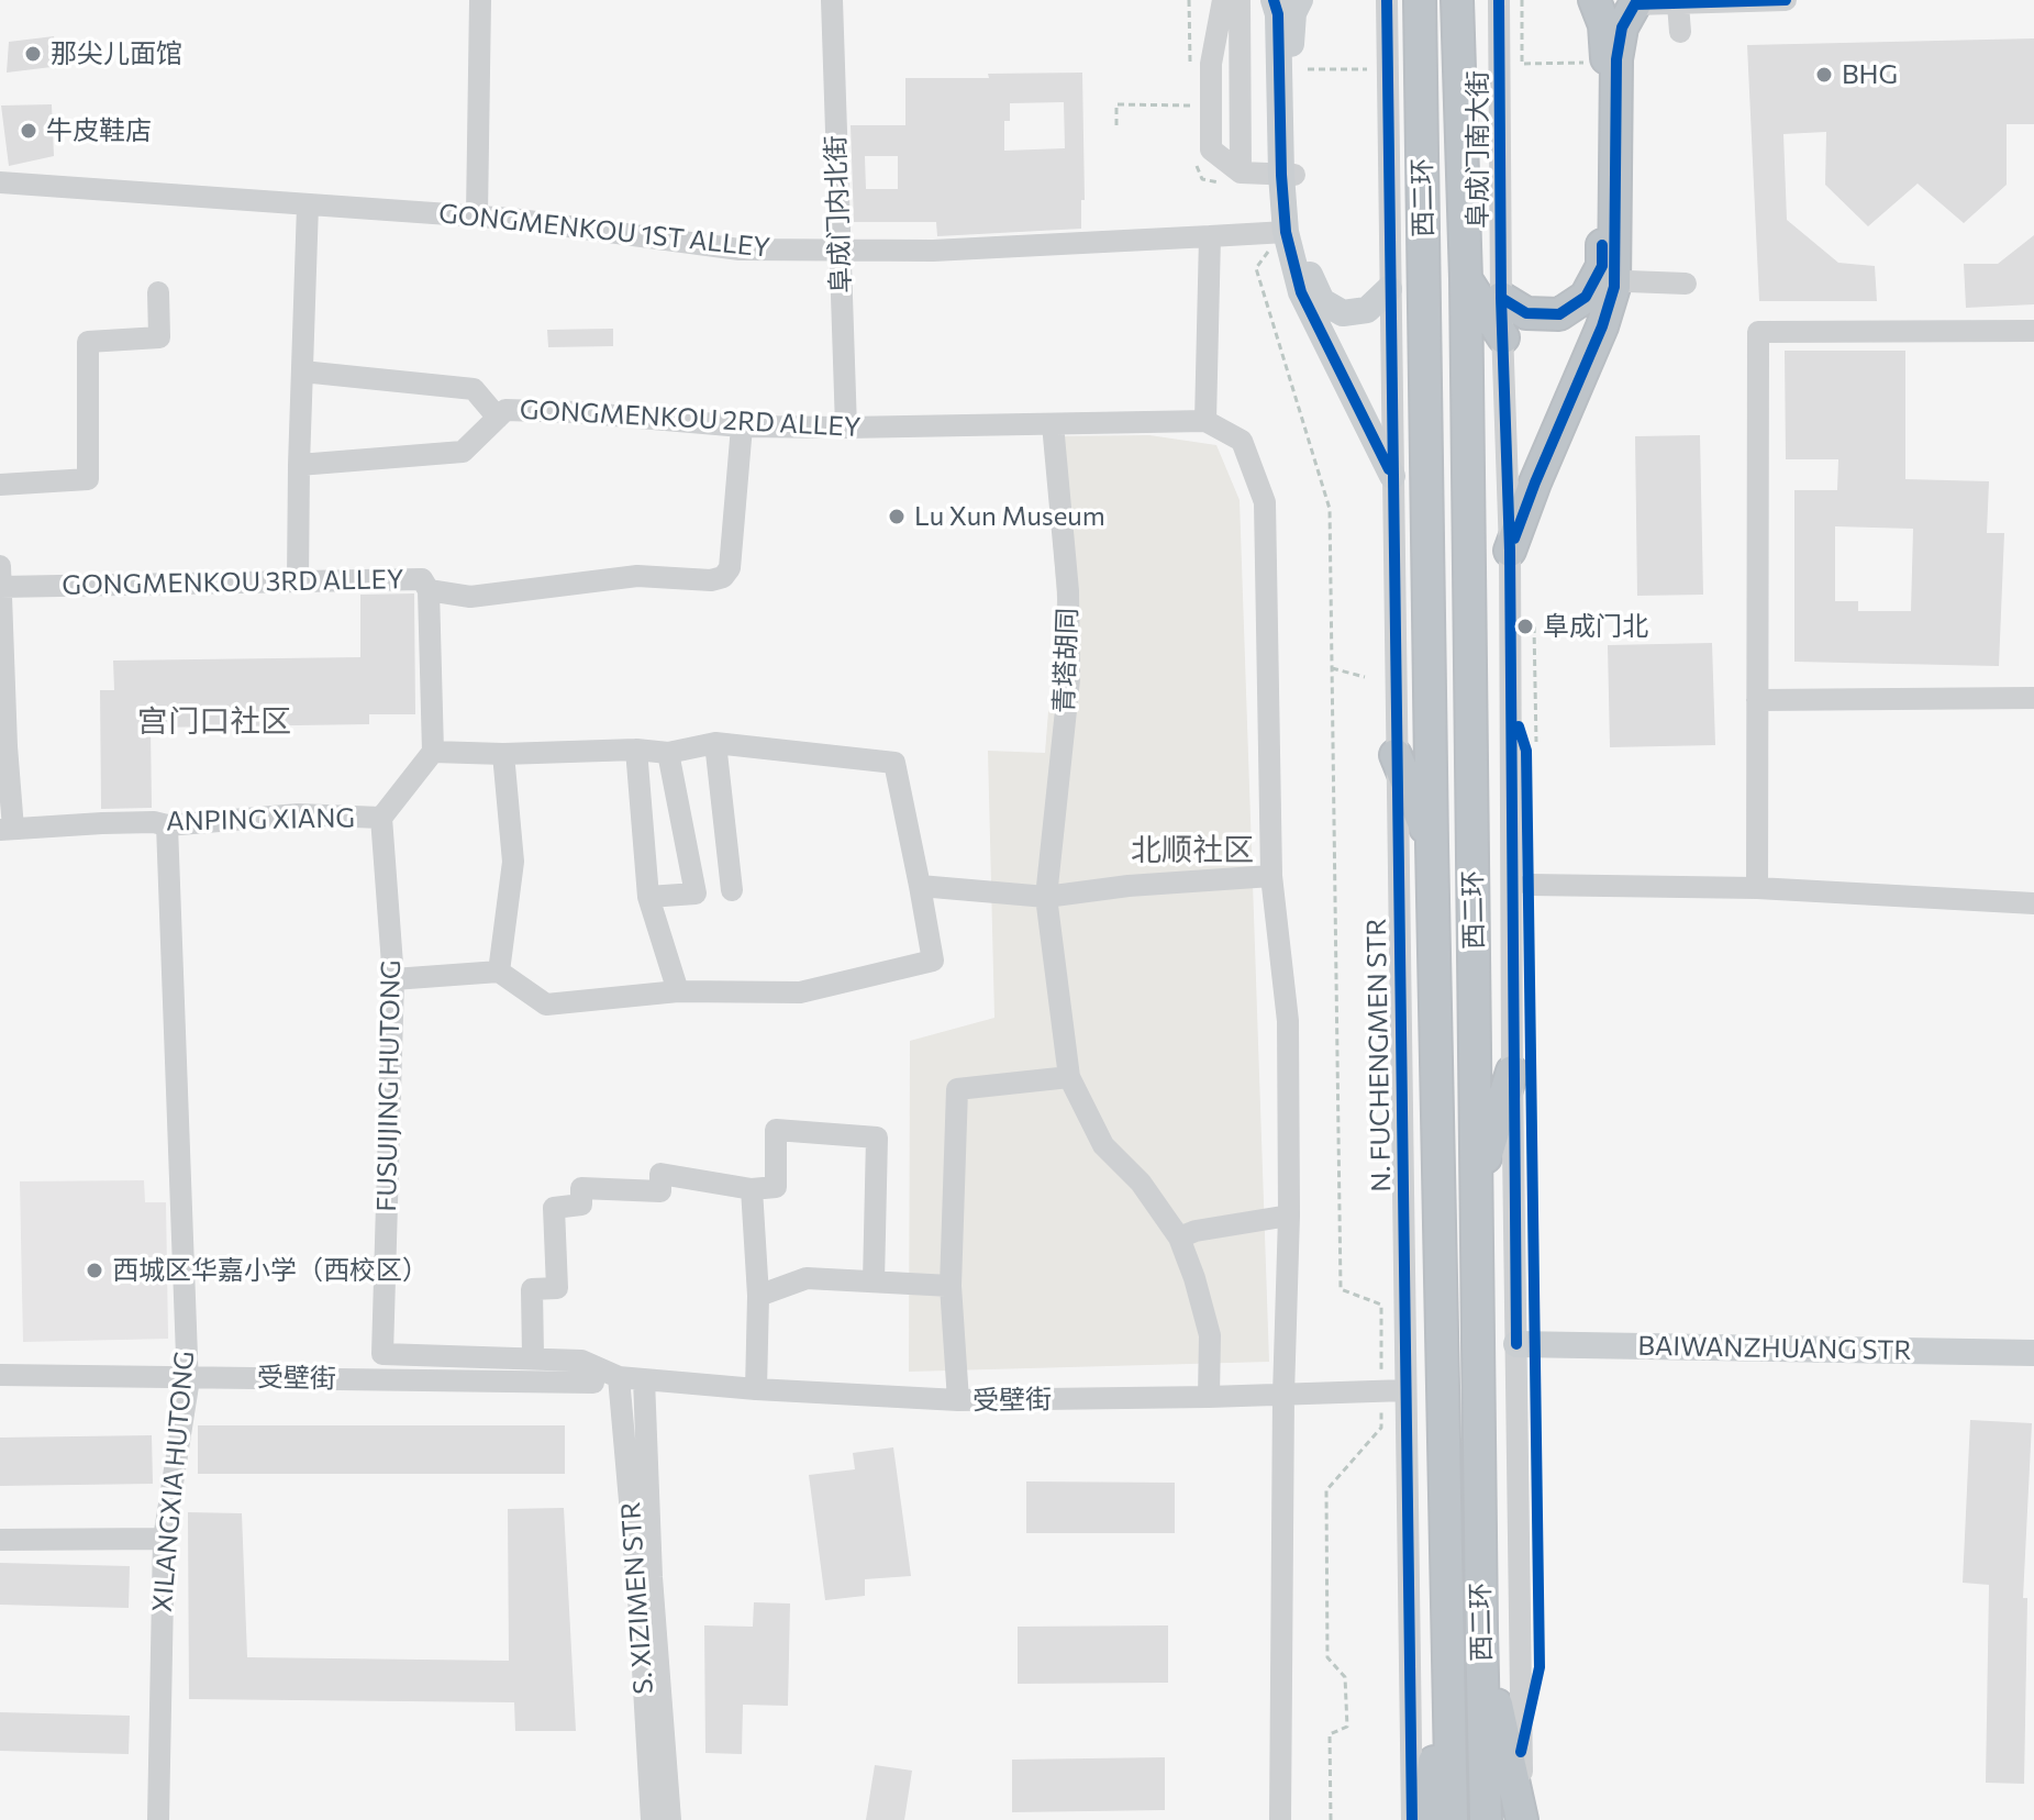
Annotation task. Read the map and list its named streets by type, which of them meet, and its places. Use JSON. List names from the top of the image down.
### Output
{
  "streets": {
    "highway": ["西二环"],
    "main road": ["BAIWANZHUANG STR"],
    "street": [
      "阜成门南大街",
      "阜成门内北街",
      "GONGMENKOU 1ST ALLEY",
      "GONGMENKOU 2RD ALLEY",
      "GONGMENKOU 3RD ALLEY",
      "青塔胡同",
      "ANPING XIANG",
      "N. FUCHENGMEN STR",
      "FUSUIJING HUTONG",
      "受壁街",
      "XILANGXIA HUTONG",
      "S. XIZIMEN STR"
    ]
  },
  "crossings": [
    ["阜成门内北街", "GONGMENKOU 1ST ALLEY"],
    ["阜成门内北街", "GONGMENKOU 2RD ALLEY"],
    ["GONGMENKOU 2RD ALLEY", "GONGMENKOU 3RD ALLEY"],
    ["GONGMENKOU 2RD ALLEY", "青塔胡同"],
    ["青塔胡同", "受壁街"],
    ["ANPING XIANG", "FUSUIJING HUTONG"],
    ["ANPING XIANG", "XILANGXIA HUTONG"],
    ["N. FUCHENGMEN STR", "受壁街"],
    ["FUSUIJING HUTONG", "受壁街"],
    ["受壁街", "S. XIZIMEN STR"]
  ],
  "districts": ["宫门口社区", "北顺社区"],
  "places": [
    "那尖儿面馆",
    "BHG",
    "牛皮鞋店",
    "Lu Xun Museum",
    "阜成门北",
    "西城区华嘉小学（西校区）"
  ]
}
